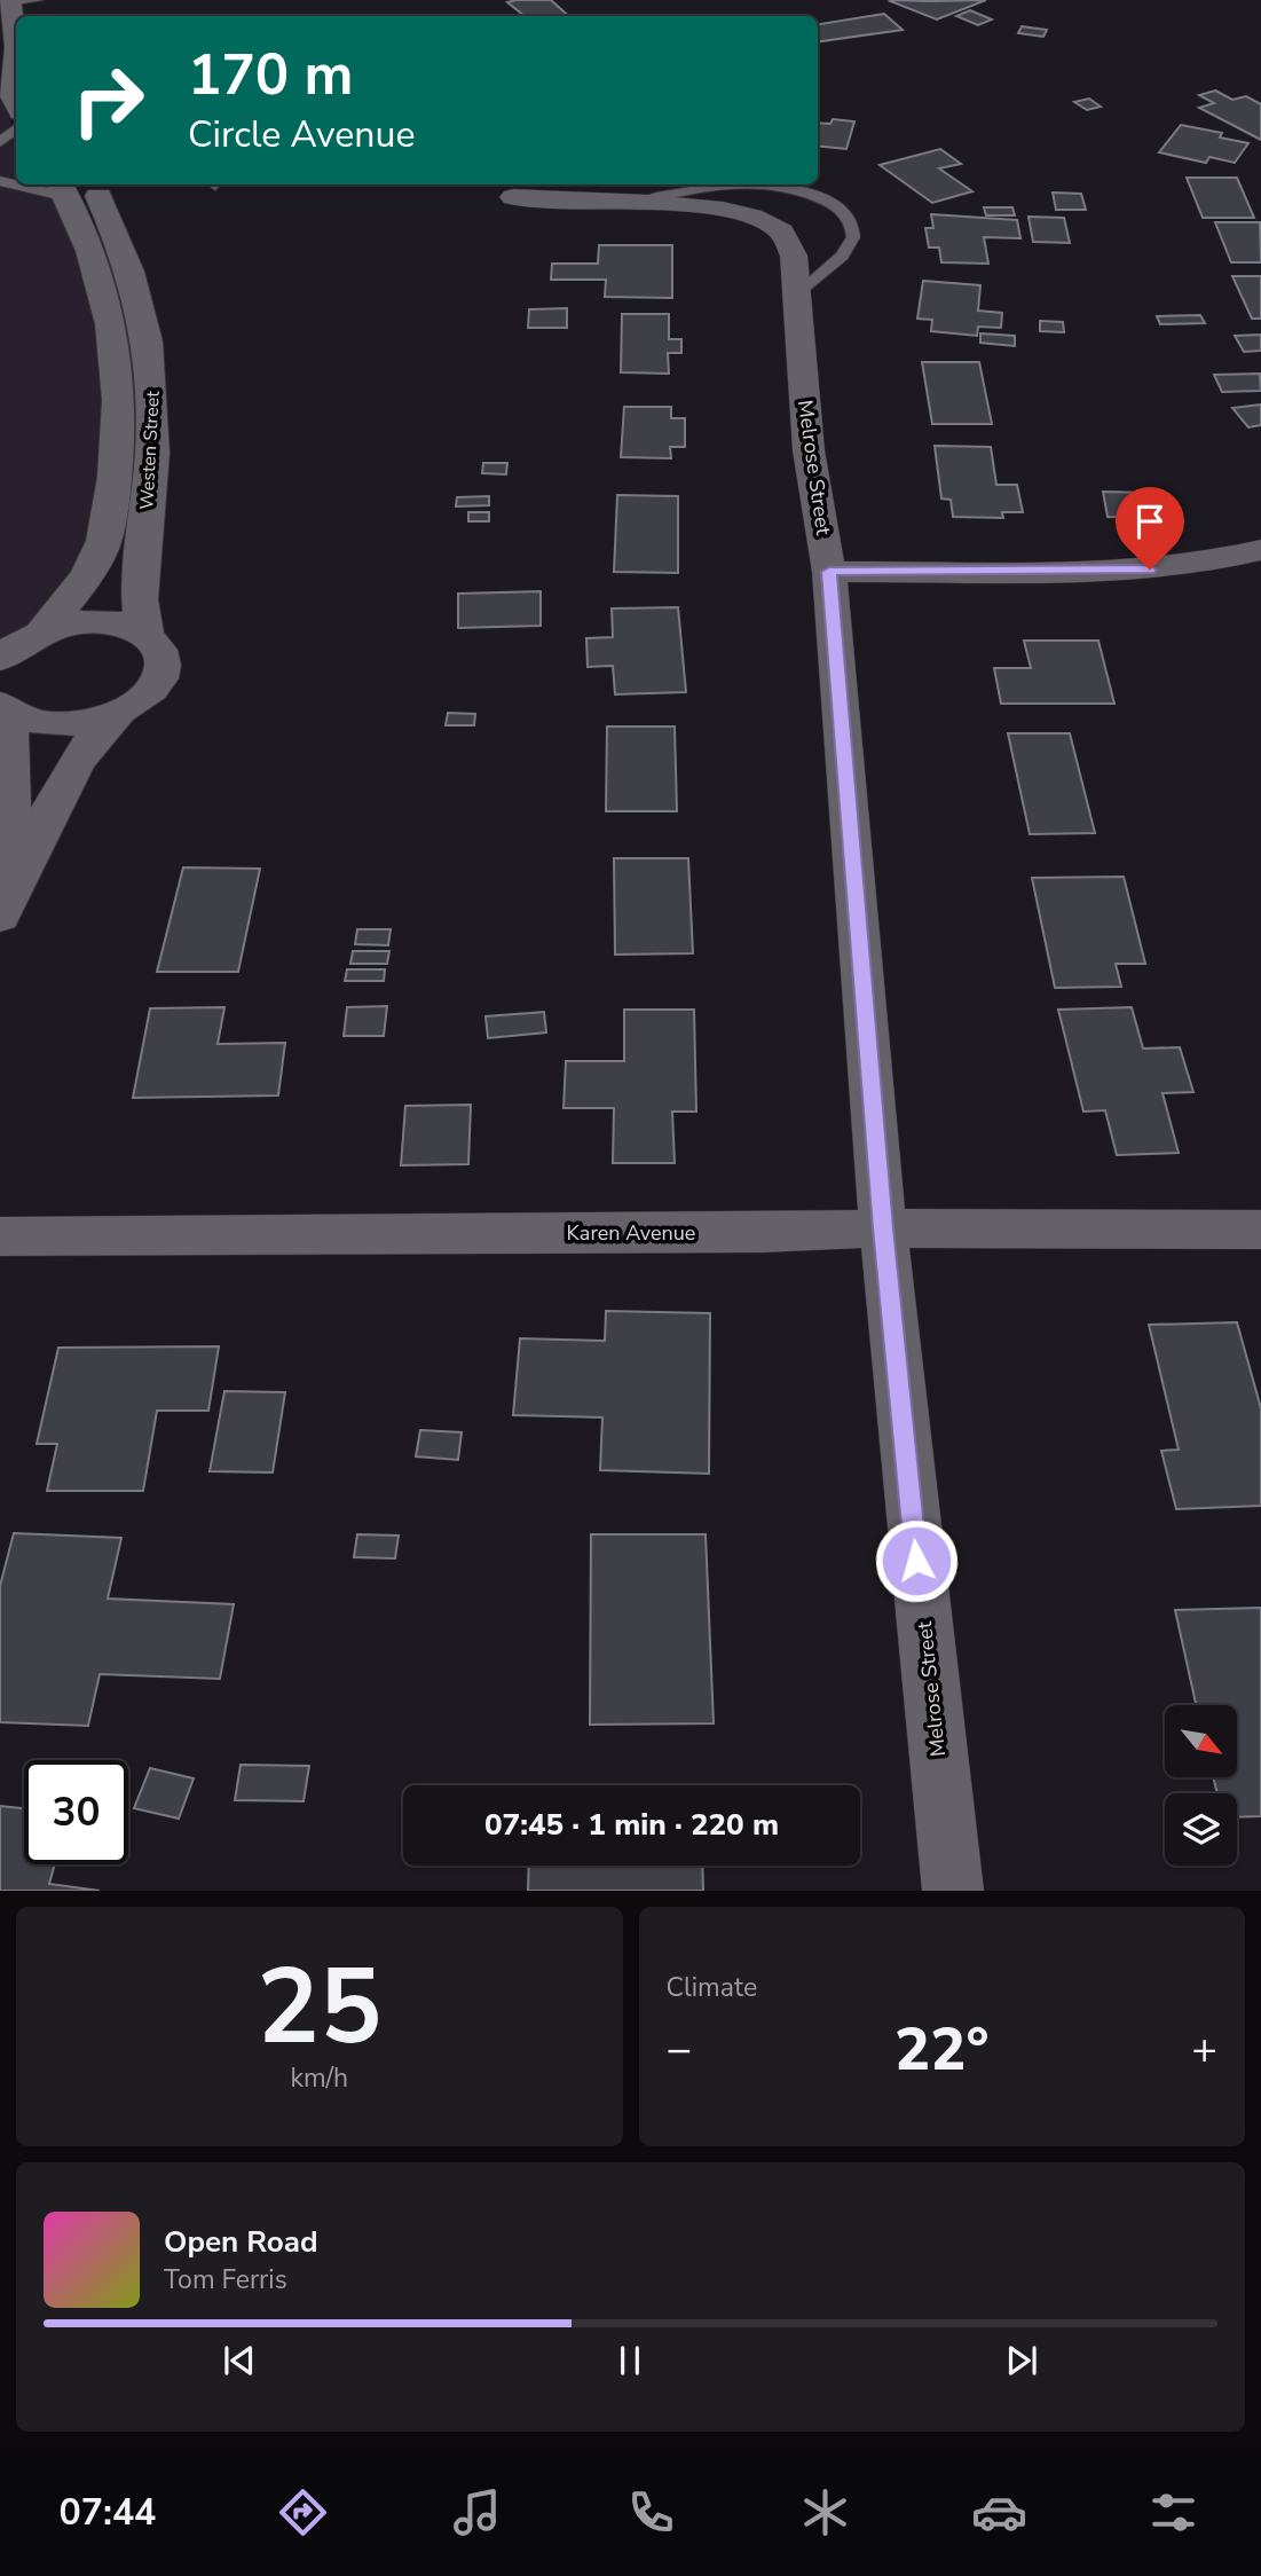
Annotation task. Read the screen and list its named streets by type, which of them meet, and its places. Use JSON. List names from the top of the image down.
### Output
{
  "streets": {
    "street": ["Westen Street", "Melrose Street", "Karen Avenue"]
  },
  "crossings": [
    ["Melrose Street", "Karen Avenue"]
  ],
  "north": "bottom right",
  "page": {
    "turn": ["170 m", "Circle Avenue"],
    "limit": "30",
    "trip": "07:45 · 1 min · 220 m",
    "tile": [
      ["25", "km/h"],
      "Climate"
    ],
    "heat": ["−", "22°", "+"],
    "song": ["Open Road", "Tom Ferris"],
    "tabs": "07:44"
  }
}
